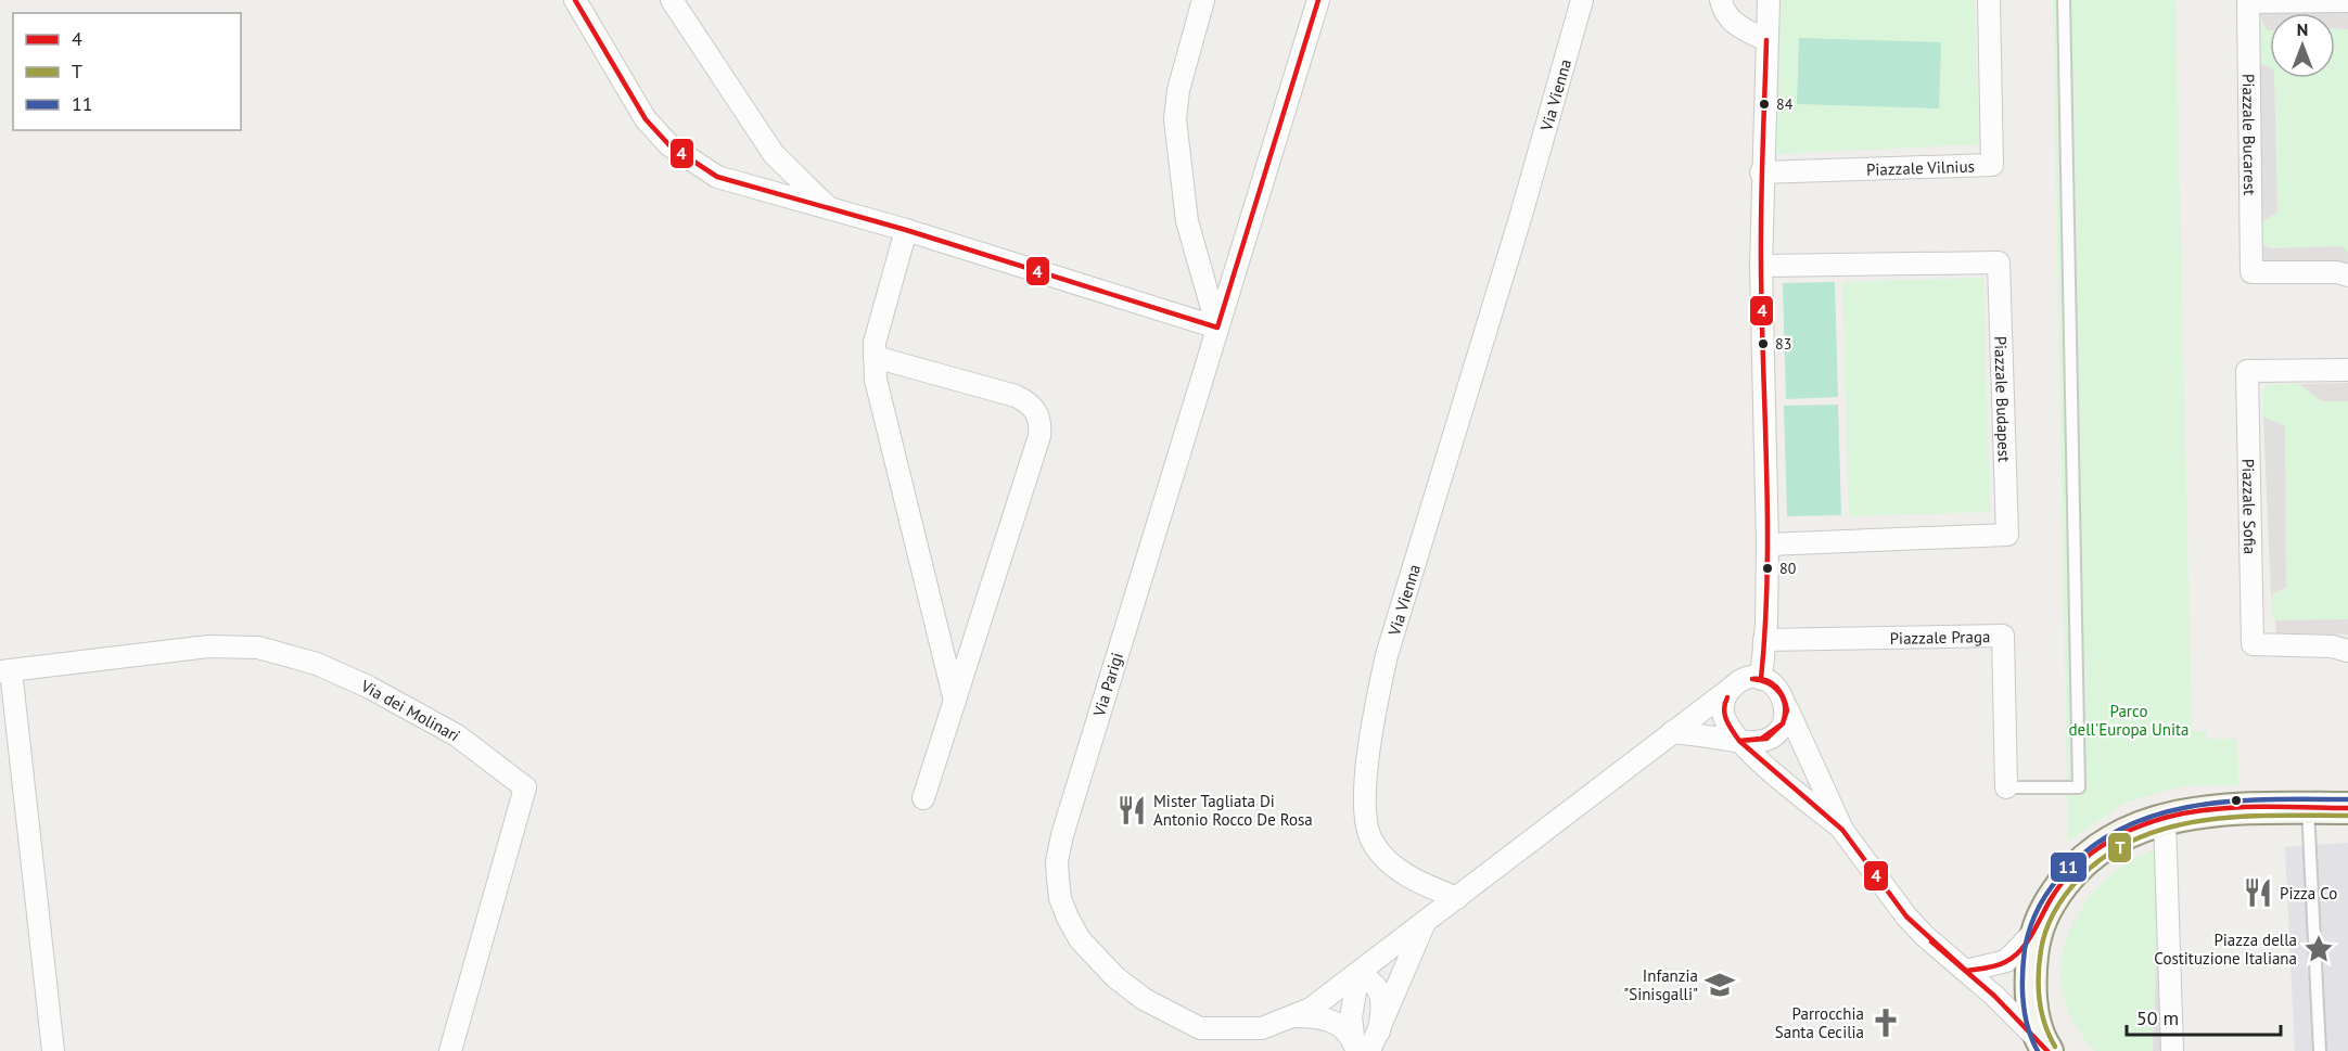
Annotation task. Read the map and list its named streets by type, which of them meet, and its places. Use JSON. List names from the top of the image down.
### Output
{
  "streets": {
    "street": [
      "Via Vienna",
      "Piazzale Bucarest",
      "Piazzale Vilnius",
      "Piazzale Budapest",
      "Piazzale Sofia",
      "Piazzale Praga",
      "Via Parigi",
      "Via dei Molinari"
    ]
  },
  "crossings": [
    ["Via Vienna", "Via Parigi"]
  ],
  "parks": ["Parco dell'Europa Unita"],
  "places": {
    "other": ["84", "83", "80"],
    "restaurant": ["Mister Tagliata Di Antonio Rocco De Rosa", "Pizza Co"],
    "place": ["Piazza della Costituzione Italiana"],
    "school or university": ["Infanzia \"Sinisgalli\""],
    "church": ["Parrocchia Santa Cecilia"]
  },
  "lines": ["transit line 4", "transit line 11", "transit line T"],
  "legend": ["4", "T", "11"],
  "scale_bar": "50 m",
  "north": "top"
}
